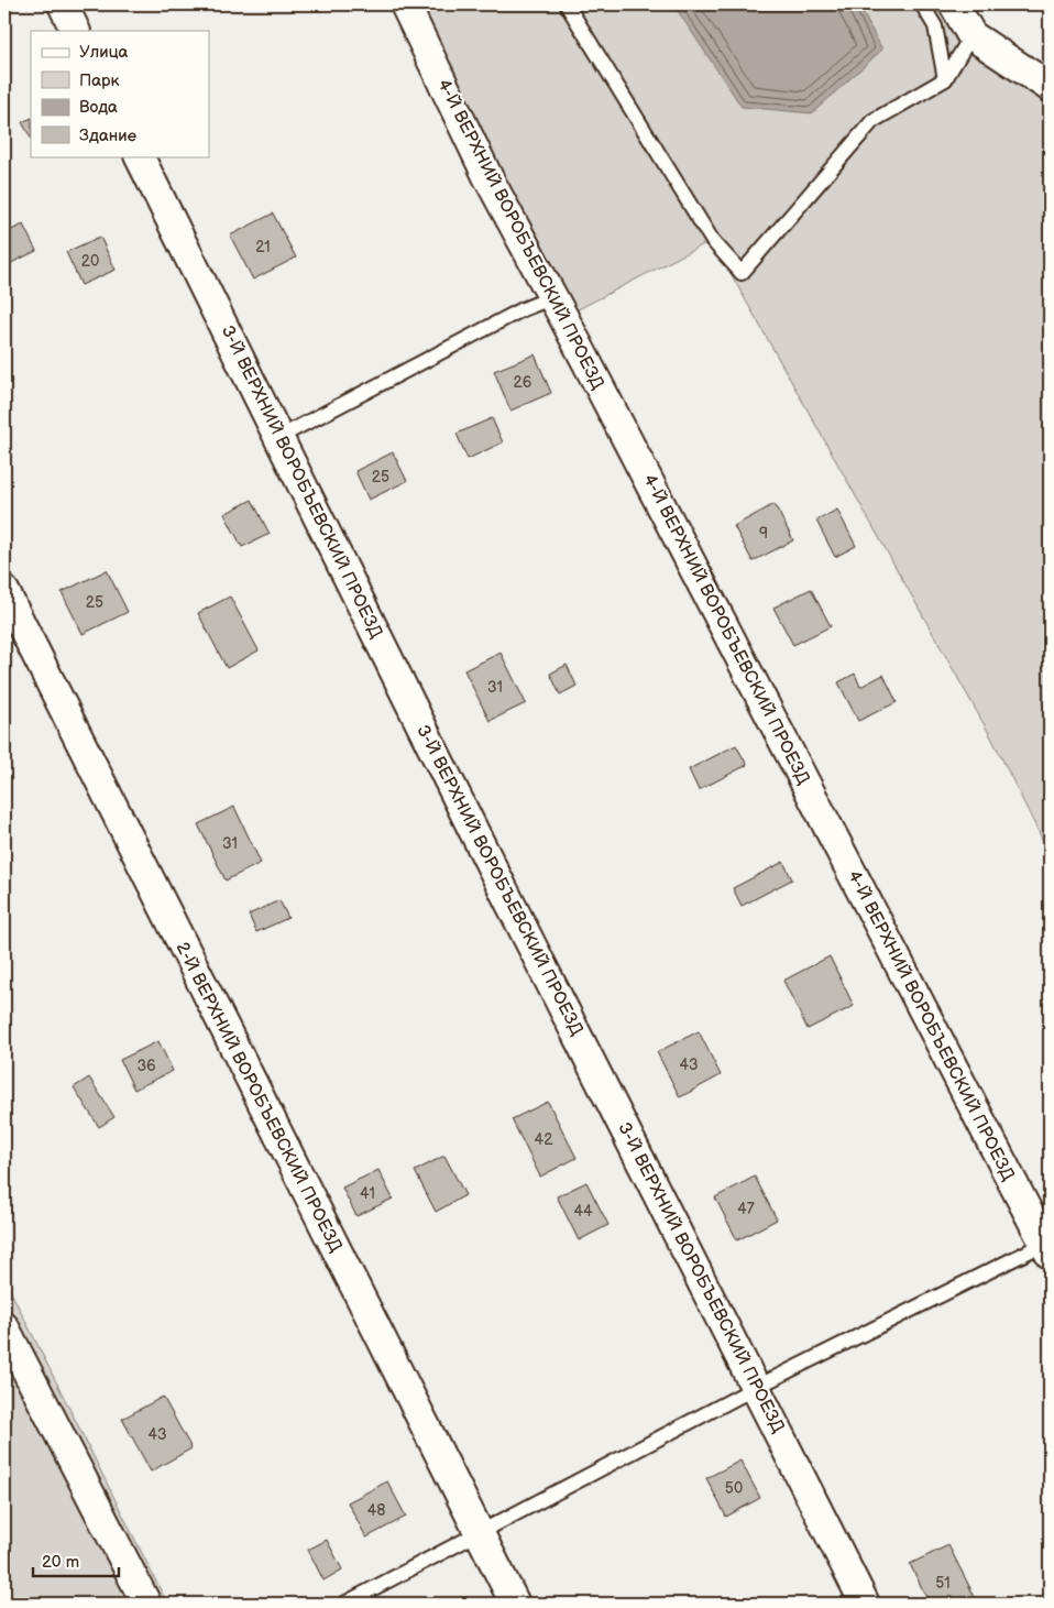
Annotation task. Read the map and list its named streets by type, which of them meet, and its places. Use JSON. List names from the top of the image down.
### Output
{
  "streets": {
    "street": ["4-Й ВЕРХНИЙ ВОРОБЪЕВСКИЙ ПРОЕЗД", "3-Й ВЕРХНИЙ ВОРОБЪЕВСКИЙ ПРОЕЗД", "2-Й ВЕРХНИЙ ВОРОБЪЕВСКИЙ ПРОЕЗД"]
  },
  "house_numbers": [
    "21",
    "20",
    "26",
    "25",
    "9",
    "25",
    "31",
    "31",
    "43",
    "36",
    "42",
    "41",
    "47",
    "44",
    "43",
    "50",
    "48",
    "51"
  ],
  "legend": [
    "Улица",
    "Парк",
    "Вода",
    "Здание"
  ],
  "scale_bar": "20 m"
}
